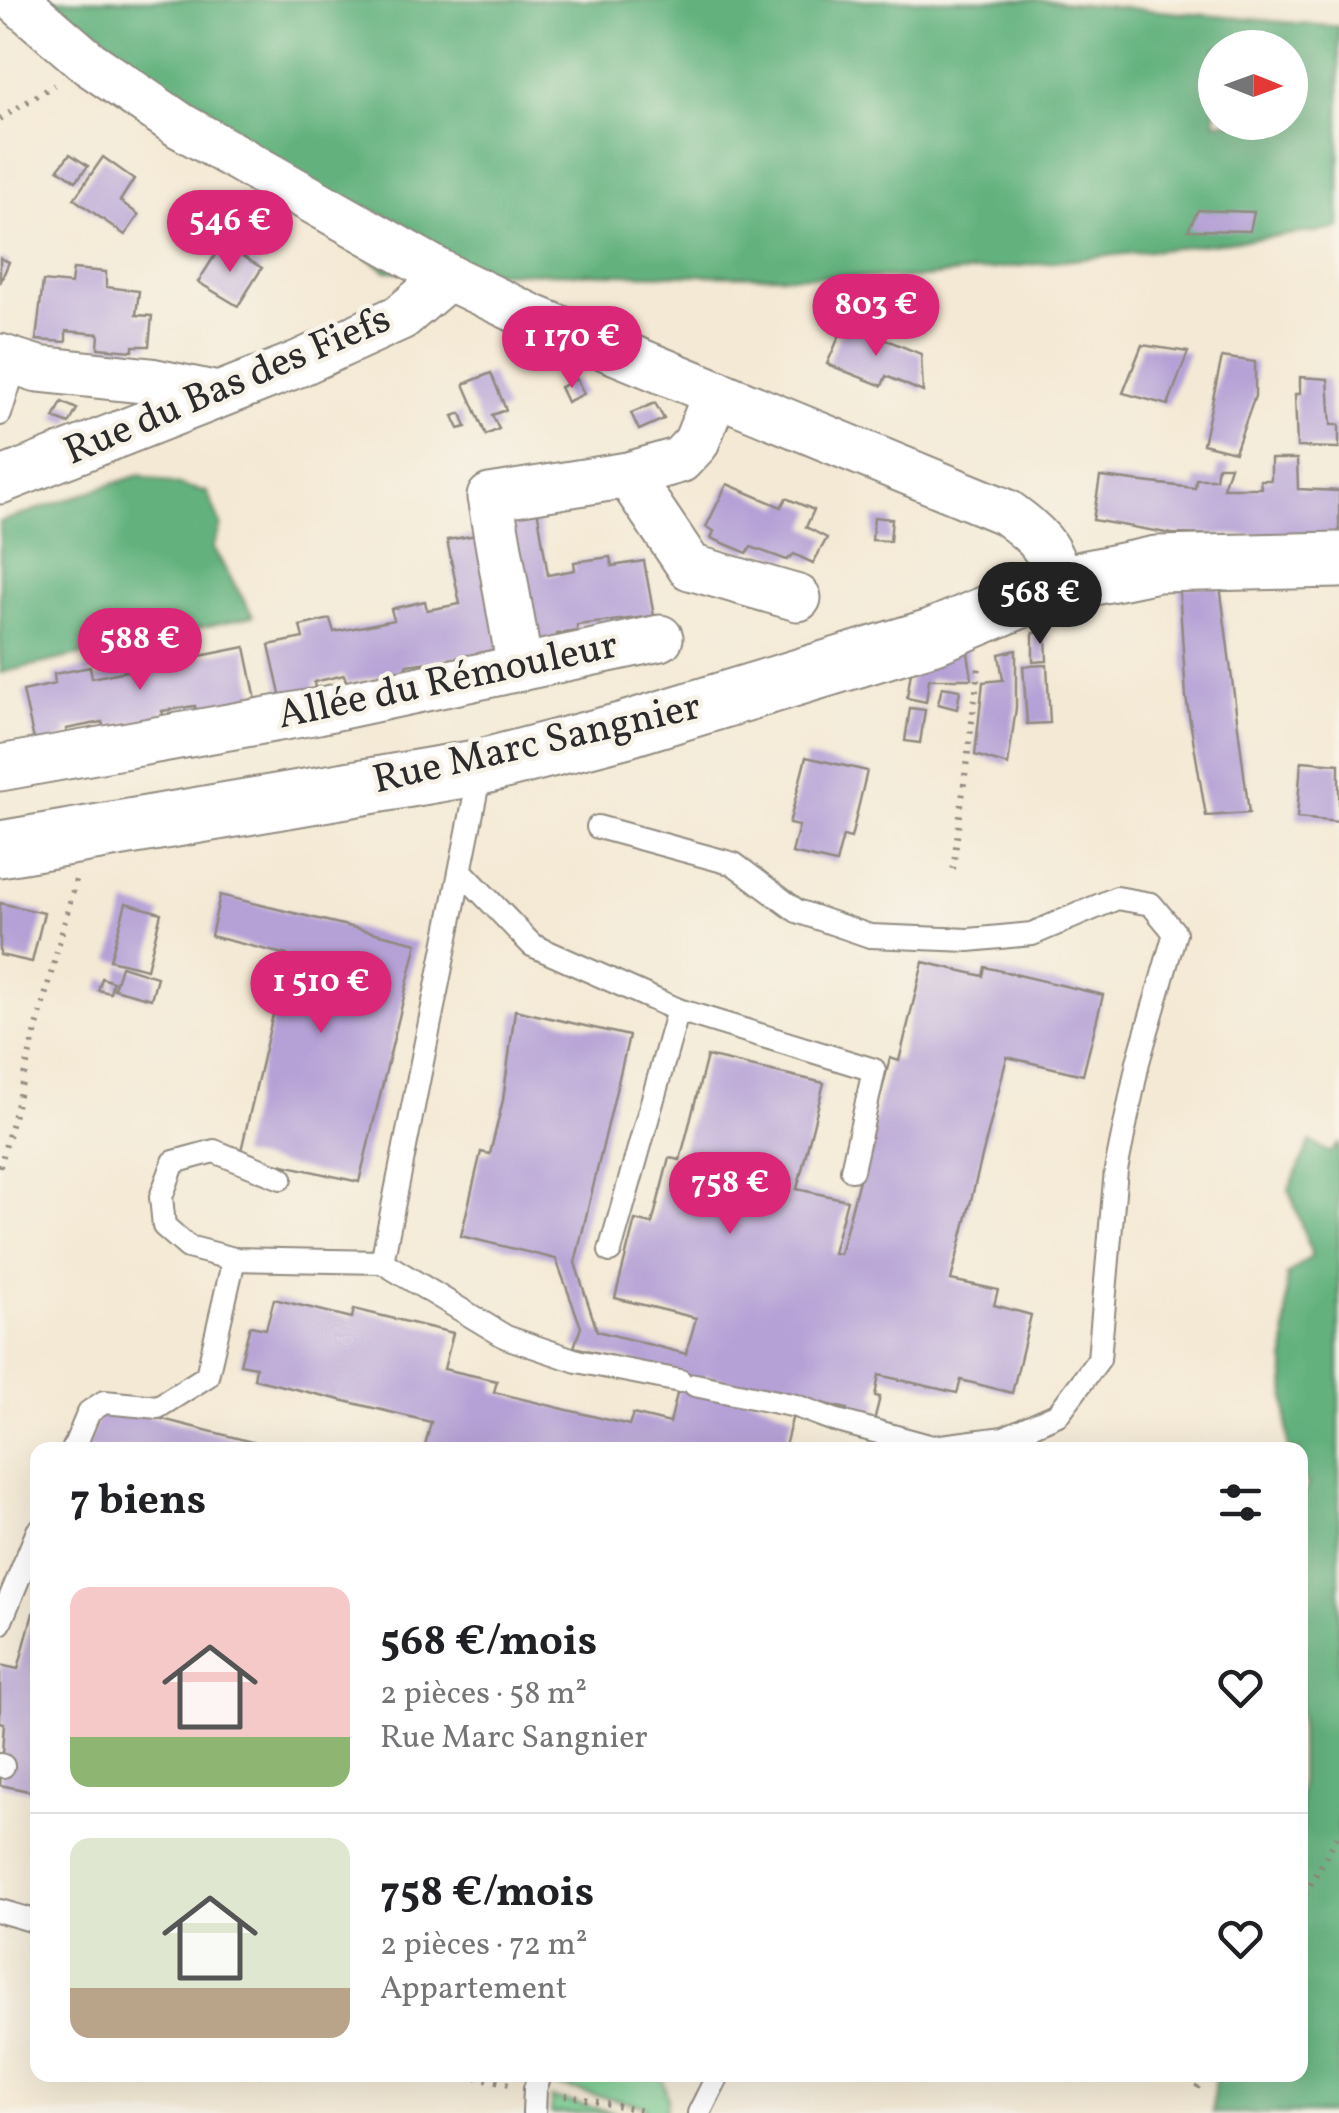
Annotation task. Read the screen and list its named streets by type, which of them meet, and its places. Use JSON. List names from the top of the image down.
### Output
{
  "streets": {
    "street": ["Rue du Bas des Fiefs", "Allée du Rémouleur", "Rue Marc Sangnier"]
  },
  "north": "right",
  "page": {
    "price": [
      "546 €",
      "803 €",
      "1 170 €",
      "568 €",
      "588 €",
      "1 510 €",
      "758 €"
    ],
    "heading": "7 biens",
    "list": [
      {
        "name": "568 €/mois",
        "note": "2 pièces · 58 m² · Rue Marc Sangnier"
      },
      {
        "name": "758 €/mois",
        "note": "2 pièces · 72 m² · Appartement"
      }
    ]
  }
}
